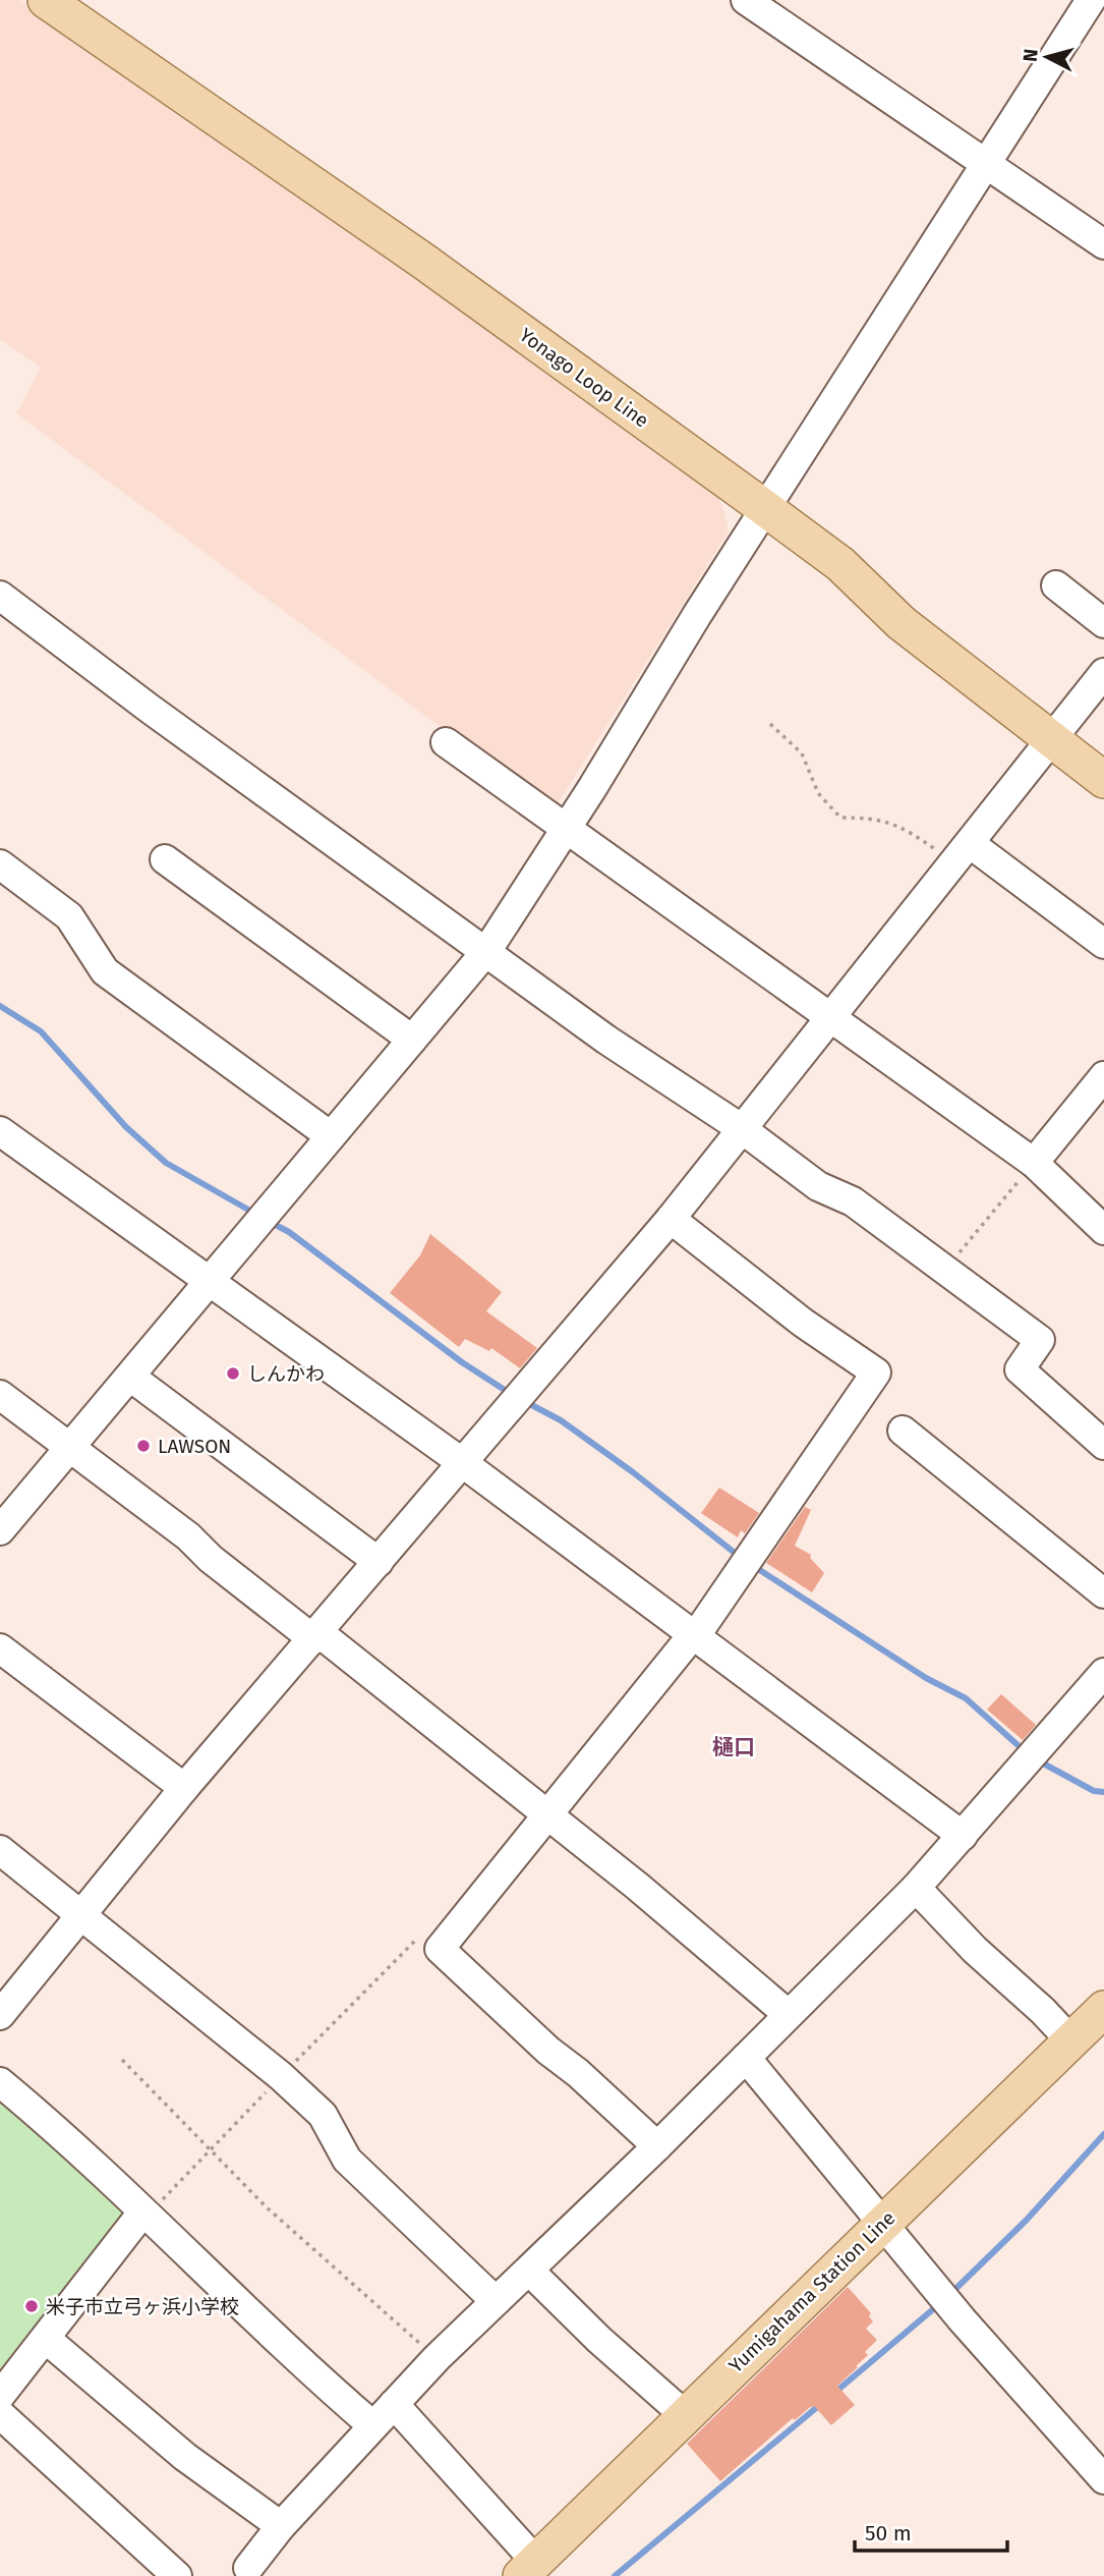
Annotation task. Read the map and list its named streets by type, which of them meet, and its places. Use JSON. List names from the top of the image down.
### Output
{
  "streets": {
    "main road": ["Yonago Loop Line", "Yumigahama Station Line"]
  },
  "districts": ["樋口"],
  "places": ["しんかわ", "LAWSON", "米子市立弓ヶ浜小学校"],
  "scale_bar": "50 m",
  "north": "left"
}
